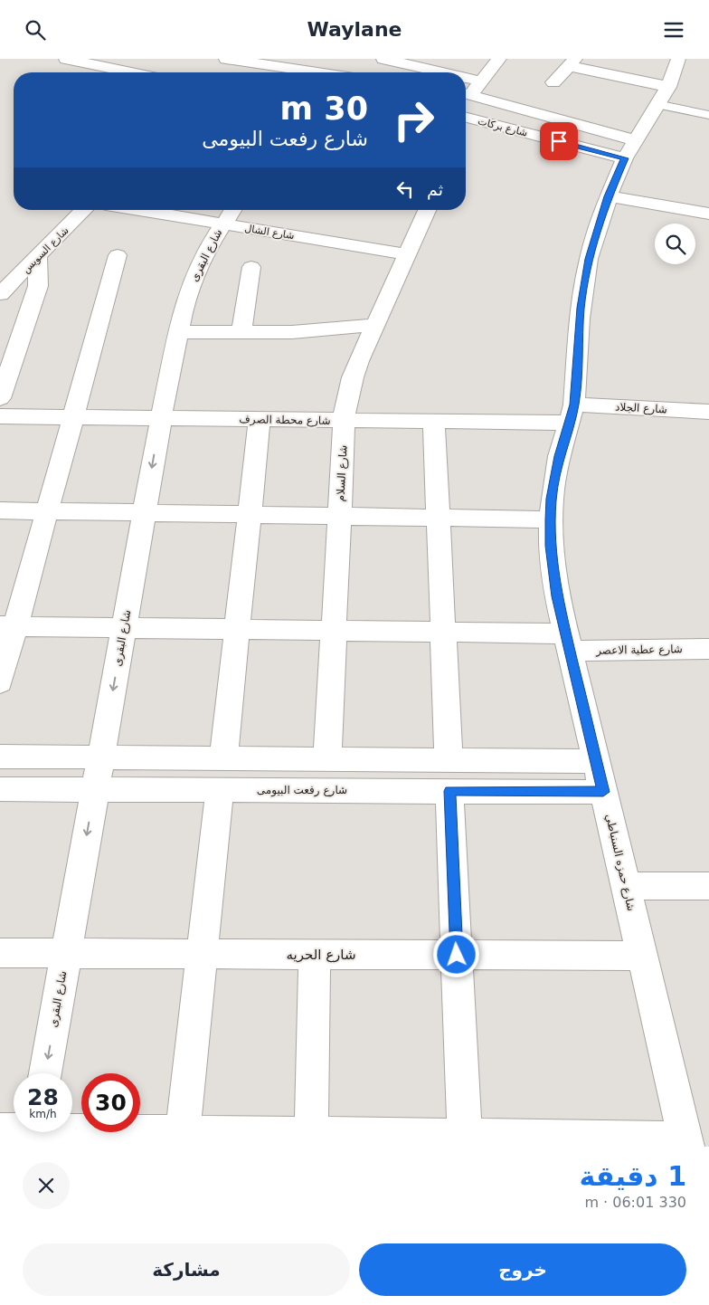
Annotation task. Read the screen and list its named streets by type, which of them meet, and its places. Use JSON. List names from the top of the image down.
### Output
{
  "streets": {
    "street": [
      "شارع بركات",
      "شارع الشال",
      "شارع السويس",
      "شارع البقرى",
      "شارع الجلاد",
      "شارع محطة الصرف",
      "شارع السلام",
      "شارع عطية الاعصر",
      "شارع رفعت البيومى",
      "شارع حمزه السنباطي",
      "شارع الحريه"
    ]
  },
  "crossings": [
    ["شارع بركات", "شارع حمزه السنباطي"],
    ["شارع الشال", "شارع البقرى"],
    ["شارع الشال", "شارع السلام"],
    ["شارع البقرى", "شارع محطة الصرف"],
    ["شارع البقرى", "شارع عطية الاعصر"],
    ["شارع البقرى", "شارع رفعت البيومى"],
    ["شارع البقرى", "شارع الحريه"],
    ["شارع الجلاد", "شارع محطة الصرف"],
    ["شارع الجلاد", "شارع حمزه السنباطي"],
    ["شارع محطة الصرف", "شارع السلام"],
    ["شارع محطة الصرف", "شارع حمزه السنباطي"],
    ["شارع السلام", "شارع عطية الاعصر"],
    ["شارع عطية الاعصر", "شارع حمزه السنباطي"],
    ["شارع رفعت البيومى", "شارع حمزه السنباطي"],
    ["شارع حمزه السنباطي", "شارع الحريه"]
  ],
  "page": {
    "header": "Waylane",
    "turn": ["30 m", "شارع رفعت البيومى"],
    "then": "ثم",
    "speed": "28 km/h",
    "limit": "30",
    "heading": ["1 دقيقة", "330 m · 06:01"],
    "buttons": ["خروج", "مشاركة"]
  }
}
